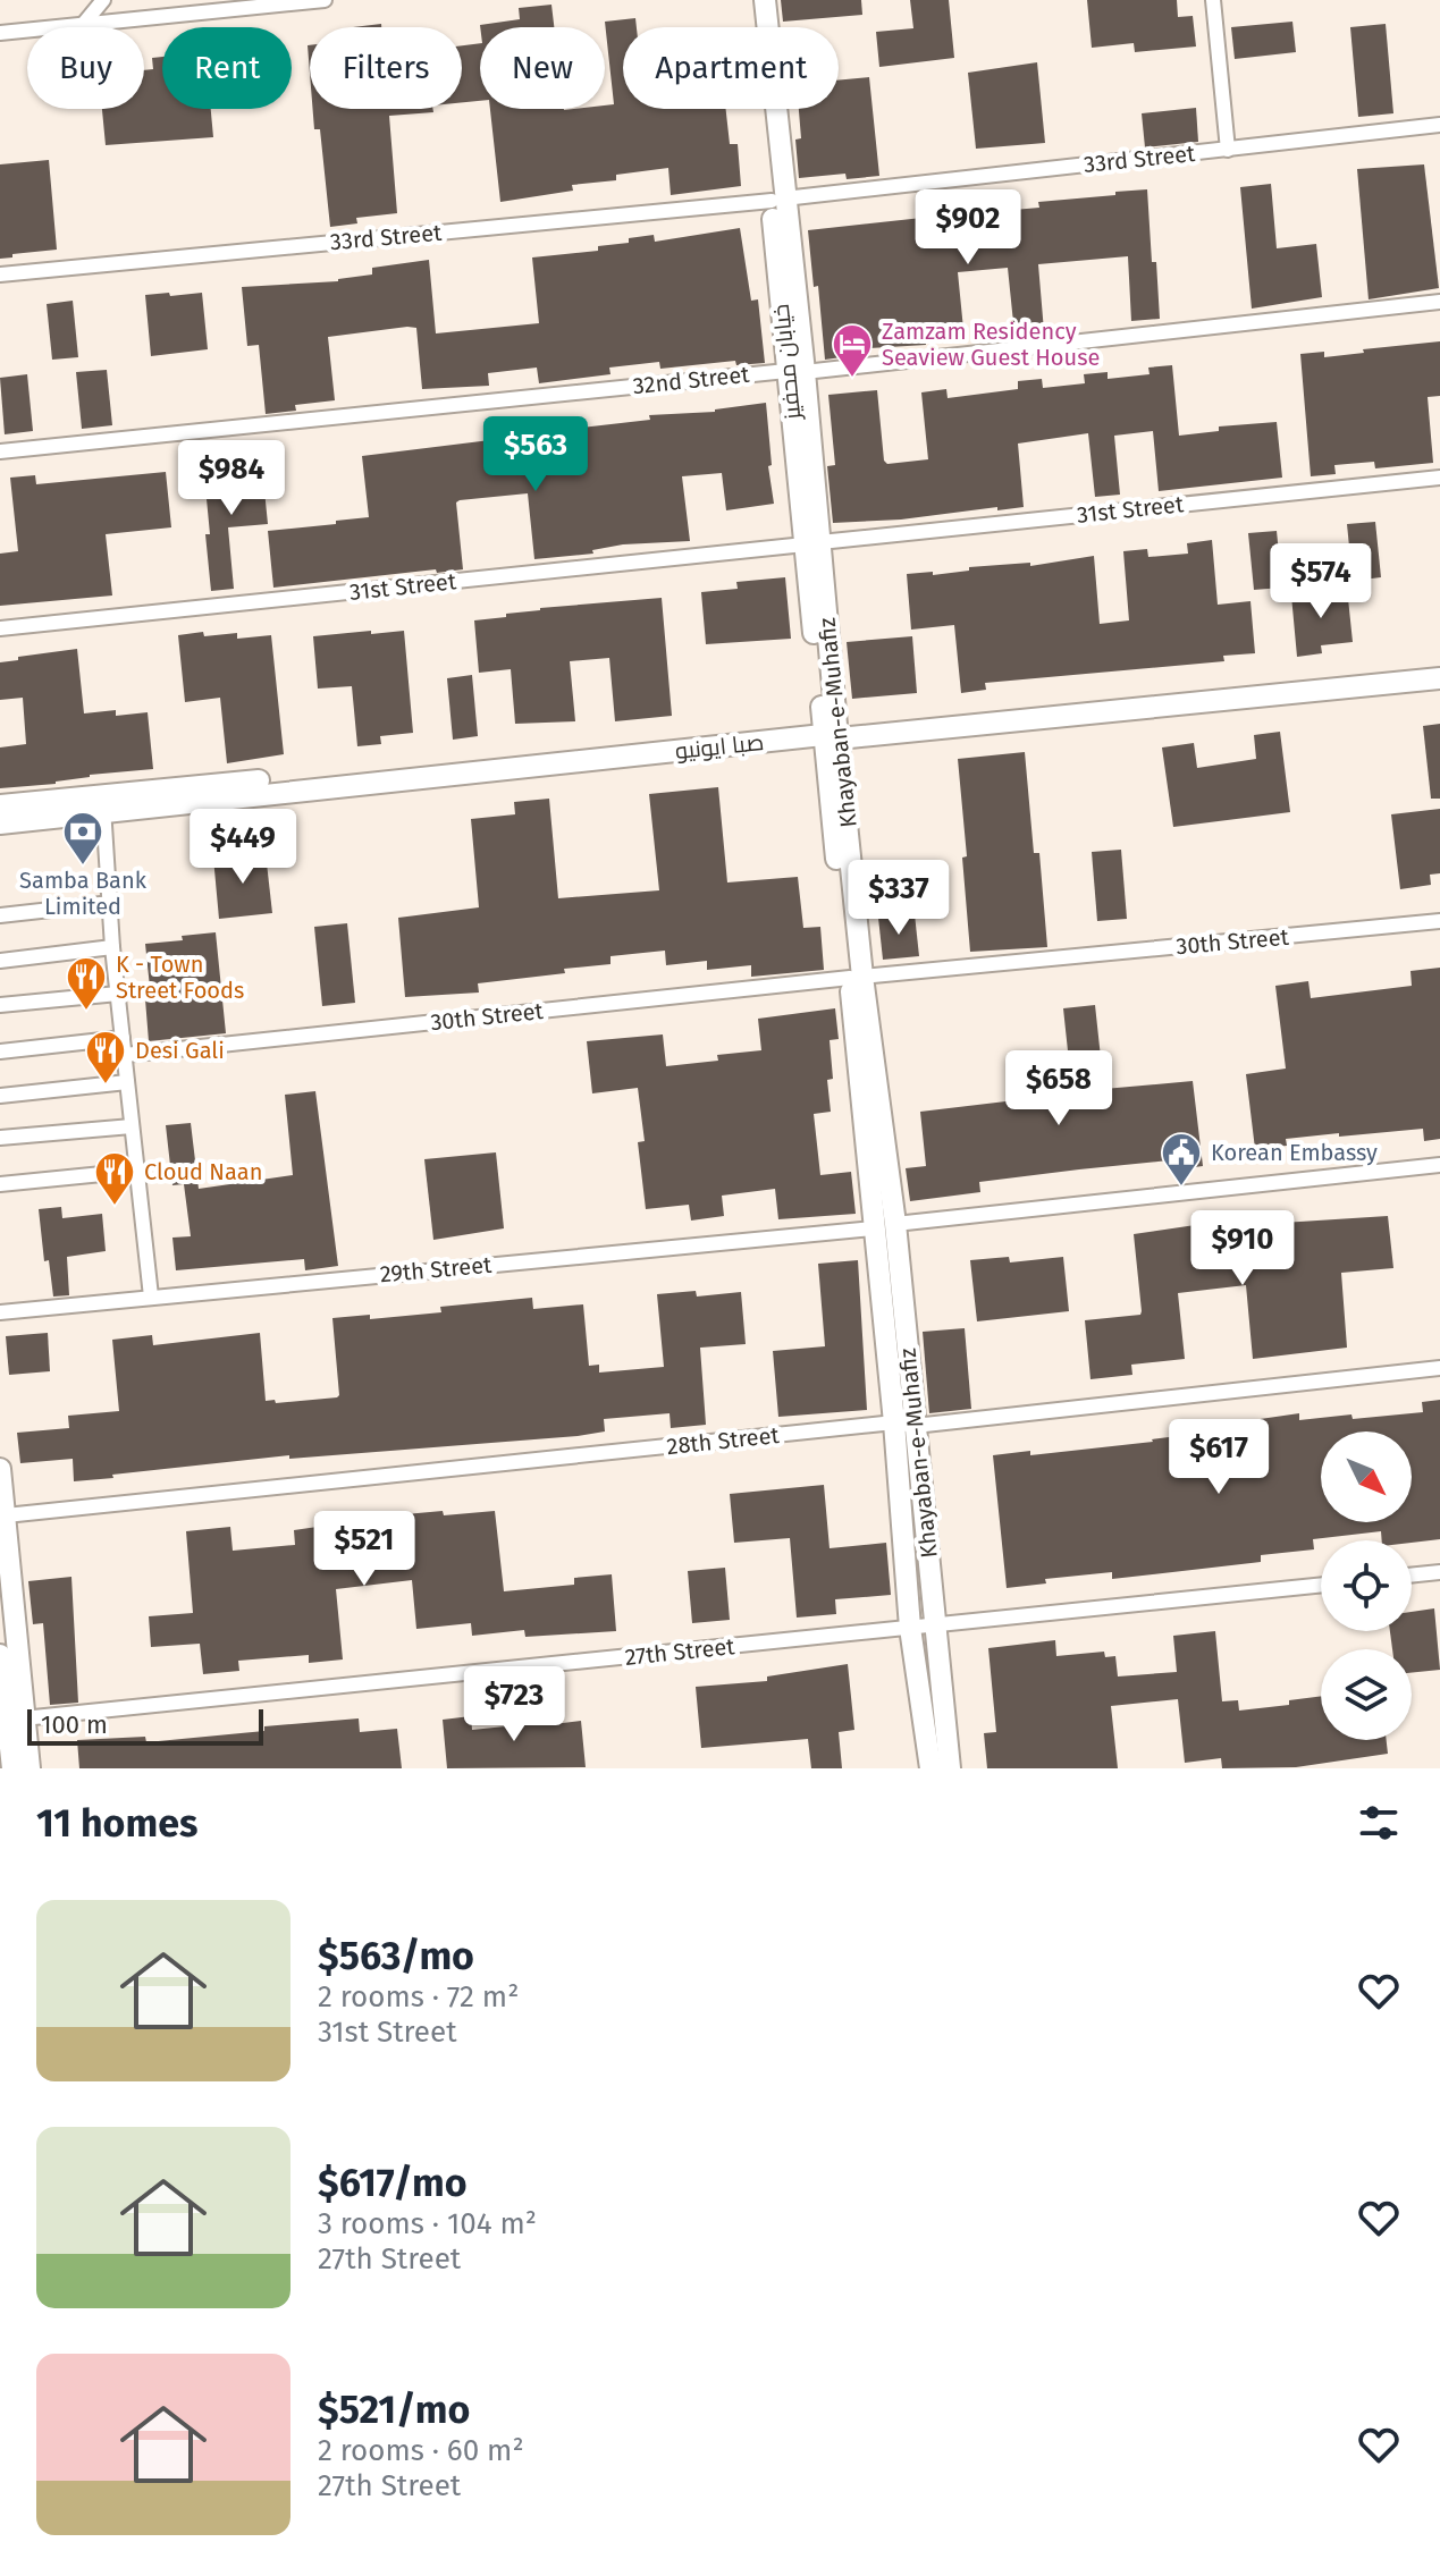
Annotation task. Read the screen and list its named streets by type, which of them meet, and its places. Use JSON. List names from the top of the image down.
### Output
{
  "streets": {
    "street": [
      "33rd Street",
      "خیابان محفیز",
      "32nd Street",
      "31st Street",
      "Khayaban-e-Muhafiz",
      "صبا ایونیو",
      "30th Street",
      "29th Street",
      "28th Street",
      "27th Street"
    ]
  },
  "crossings": [
    ["33rd Street", "خیابان محفیز"],
    ["خیابان محفیز", "32nd Street"],
    ["خیابان محفیز", "31st Street"],
    ["خیابان محفیز", "Khayaban-e-Muhafiz"],
    ["خیابان محفیز", "صبا ایونیو"],
    ["Khayaban-e-Muhafiz", "صبا ایونیو"],
    ["Khayaban-e-Muhafiz", "30th Street"],
    ["Khayaban-e-Muhafiz", "29th Street"],
    ["Khayaban-e-Muhafiz", "28th Street"],
    ["Khayaban-e-Muhafiz", "27th Street"]
  ],
  "places": {
    "hotel": ["Zamzam Residency Seaview Guest House"],
    "bank": ["Samba Bank Limited"],
    "restaurant": ["K - Town Street Foods", "Desi Gali", "Cloud Naan"],
    "public building": ["Korean Embassy"]
  },
  "scale_bar": "100 m",
  "north": "bottom right",
  "page": {
    "chip": [
      "Buy",
      "Rent",
      "Filters",
      "New",
      "Apartment"
    ],
    "price": [
      "$902",
      "$563",
      "$984",
      "$574",
      "$449",
      "$337",
      "$658",
      "$910",
      "$617",
      "$521",
      "$723"
    ],
    "scale": "100 m",
    "heading": "11 homes",
    "list": [
      {
        "name": "$563/mo",
        "note": "2 rooms · 72 m² · 31st Street"
      },
      {
        "name": "$617/mo",
        "note": "3 rooms · 104 m² · 27th Street"
      },
      {
        "name": "$521/mo",
        "note": "2 rooms · 60 m² · 27th Street"
      }
    ]
  }
}
